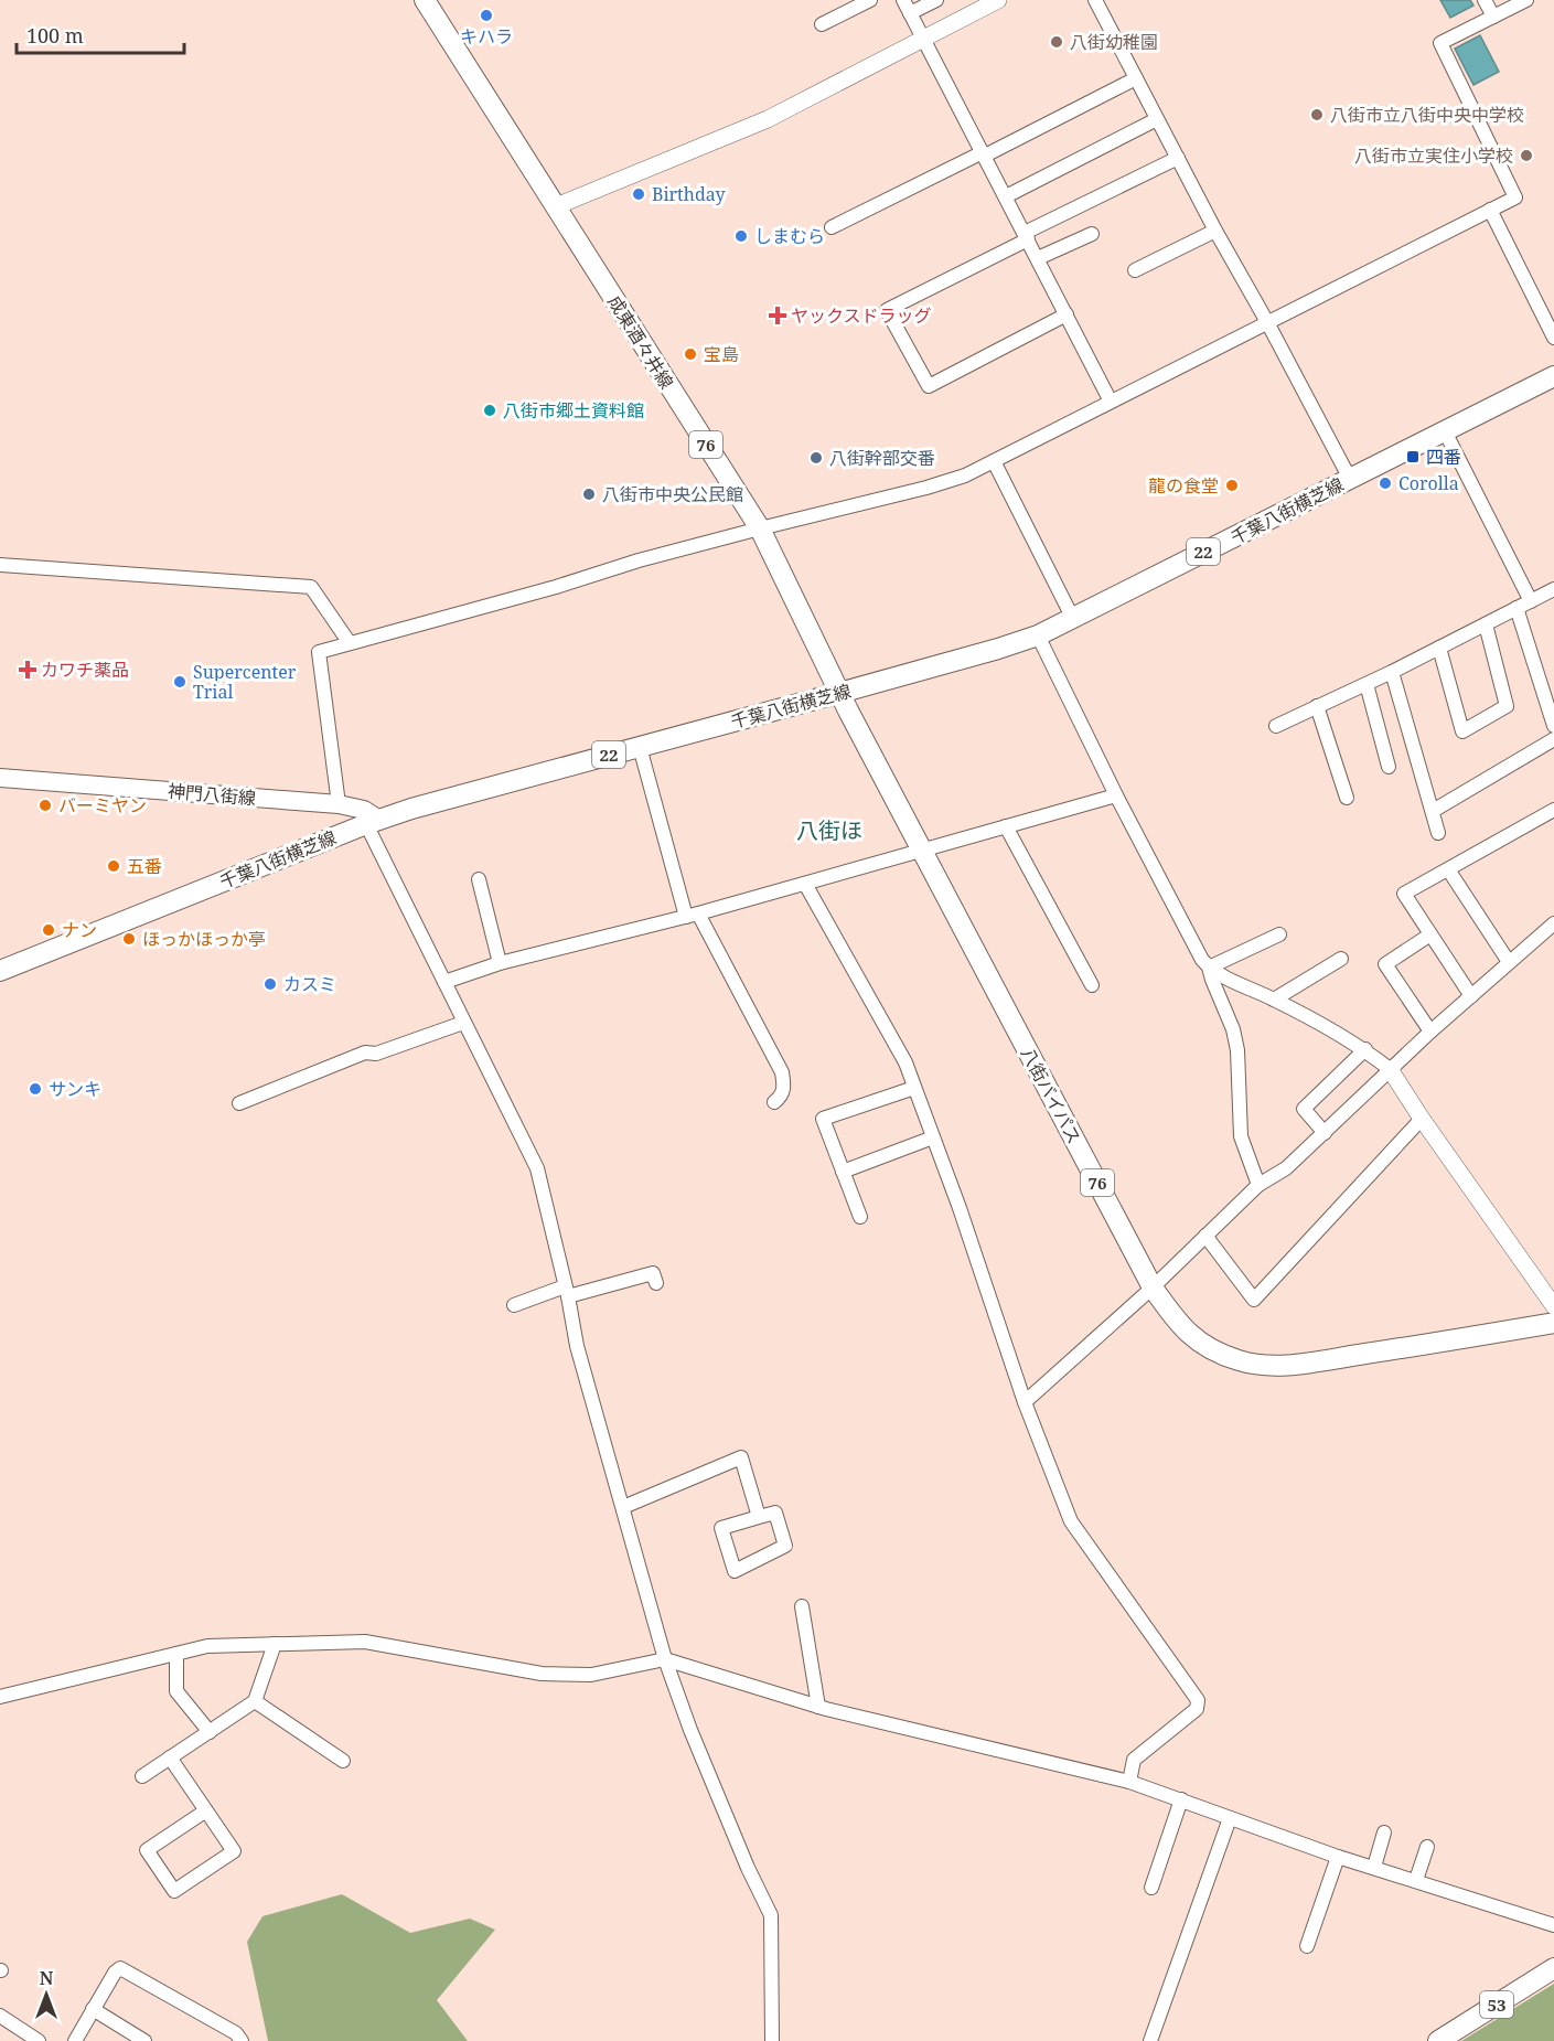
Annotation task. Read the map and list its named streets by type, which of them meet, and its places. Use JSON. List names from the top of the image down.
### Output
{
  "streets": {
    "main road": [
      "成東酒々井線",
      "76",
      "千葉八街横芝線",
      "22",
      "神門八街線",
      "八街バイパス",
      "53"
    ]
  },
  "crossings": [
    ["成東酒々井線", "千葉八街横芝線"],
    ["成東酒々井線", "八街バイパス"],
    ["千葉八街横芝線", "神門八街線"],
    ["千葉八街横芝線", "八街バイパス"]
  ],
  "districts": ["八街ほ"],
  "places": {
    "other": [
      "キハラ",
      "八街幼稚園",
      "八街市立八街中央中学校",
      "八街市立実住小学校",
      "Birthday",
      "しまむら",
      "宝島",
      "八街市郷土資料館",
      "八街幹部交番",
      "Corolla",
      "龍の食堂",
      "八街市中央公民館",
      "Supercenter Trial",
      "バーミヤン",
      "五番",
      "ナン",
      "ほっかほっか亭",
      "カスミ",
      "サンキ"
    ],
    "health": ["ヤックスドラッグ", "カワチ薬品"],
    "transit": ["四番"]
  },
  "scale_bar": "100 m",
  "north": "top"
}
